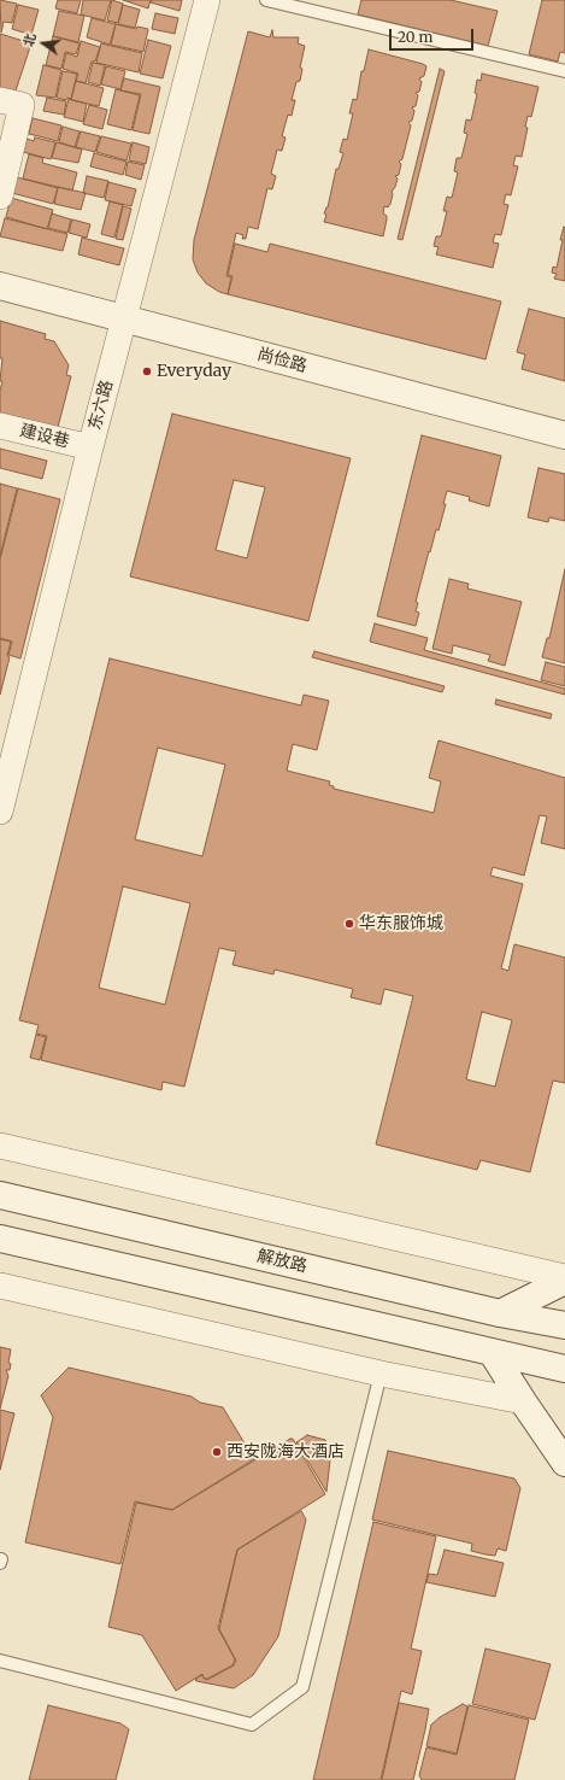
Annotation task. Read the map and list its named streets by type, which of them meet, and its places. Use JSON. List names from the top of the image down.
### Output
{
  "streets": {
    "main road": ["尚俭路", "解放路"],
    "street": ["东六路", "建设巷"]
  },
  "crossings": [
    ["尚俭路", "东六路"],
    ["东六路", "建设巷"]
  ],
  "places": ["Everyday", "华东服饰城", "西安陇海大酒店"],
  "scale_bar": "20 m",
  "north": "left"
}
